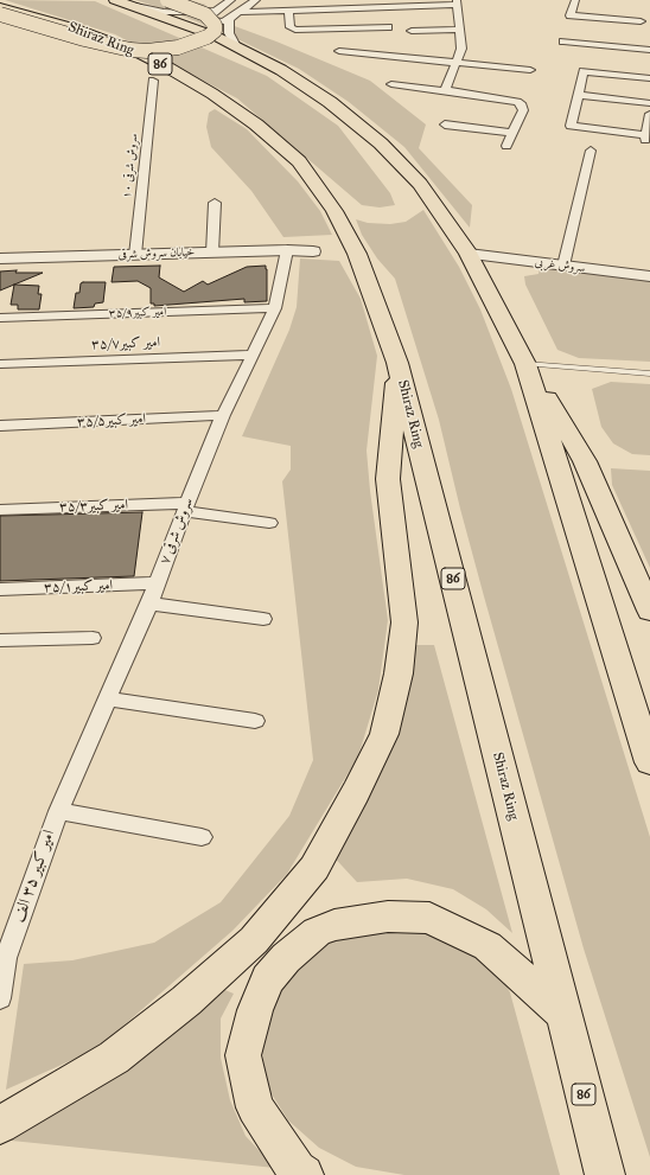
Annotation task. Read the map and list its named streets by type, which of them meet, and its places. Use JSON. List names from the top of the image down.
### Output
{
  "streets": {
    "highway": ["Shiraz Ring", "86"],
    "street": [
      "سروش شرقی ۱۰",
      "خیابان سروش شرقی",
      "سروش غربی",
      "امیر کبیر۳۵/۹",
      "امیر کبیر۳۵/۷",
      "امیر کبیر۳۵/۵",
      "امیر کبیر۳۵/۳",
      "سروش شرقی ۷",
      "امیر کبیر۳۵/۱",
      "امیر کبیر ۳۵ الف"
    ]
  },
  "crossings": [
    ["Shiraz Ring", "86"],
    ["Shiraz Ring", "سروش شرقی ۱۰"],
    ["سروش شرقی ۱۰", "خیابان سروش شرقی"],
    ["خیابان سروش شرقی", "سروش شرقی ۷"],
    ["امیر کبیر۳۵/۹", "سروش شرقی ۷"],
    ["امیر کبیر۳۵/۷", "سروش شرقی ۷"],
    ["امیر کبیر۳۵/۵", "سروش شرقی ۷"],
    ["امیر کبیر۳۵/۳", "سروش شرقی ۷"],
    ["سروش شرقی ۷", "امیر کبیر۳۵/۱"],
    ["سروش شرقی ۷", "امیر کبیر ۳۵ الف"]
  ]
}
